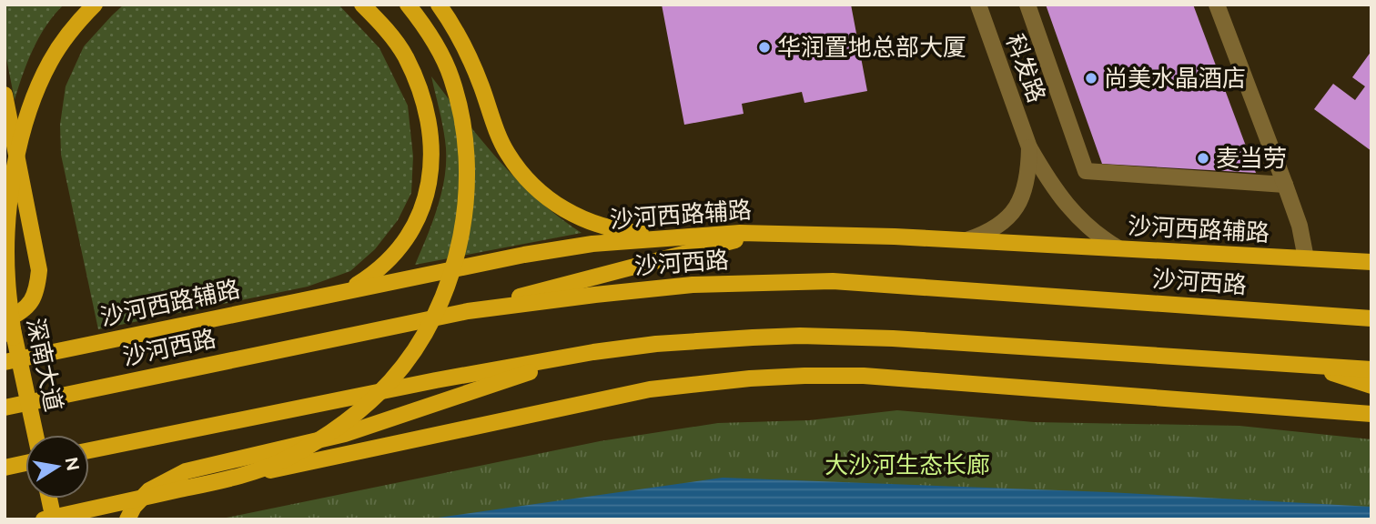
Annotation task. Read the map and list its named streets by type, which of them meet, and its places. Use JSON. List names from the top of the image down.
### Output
{
  "streets": {
    "main road": ["沙河西路辅路", "沙河西路", "深南大道"],
    "street": ["科发路"]
  },
  "parks": ["大沙河生态长廊"],
  "places": ["华润置地总部大厦", "尚美水晶酒店", "麦当劳"],
  "north": "right"
}
